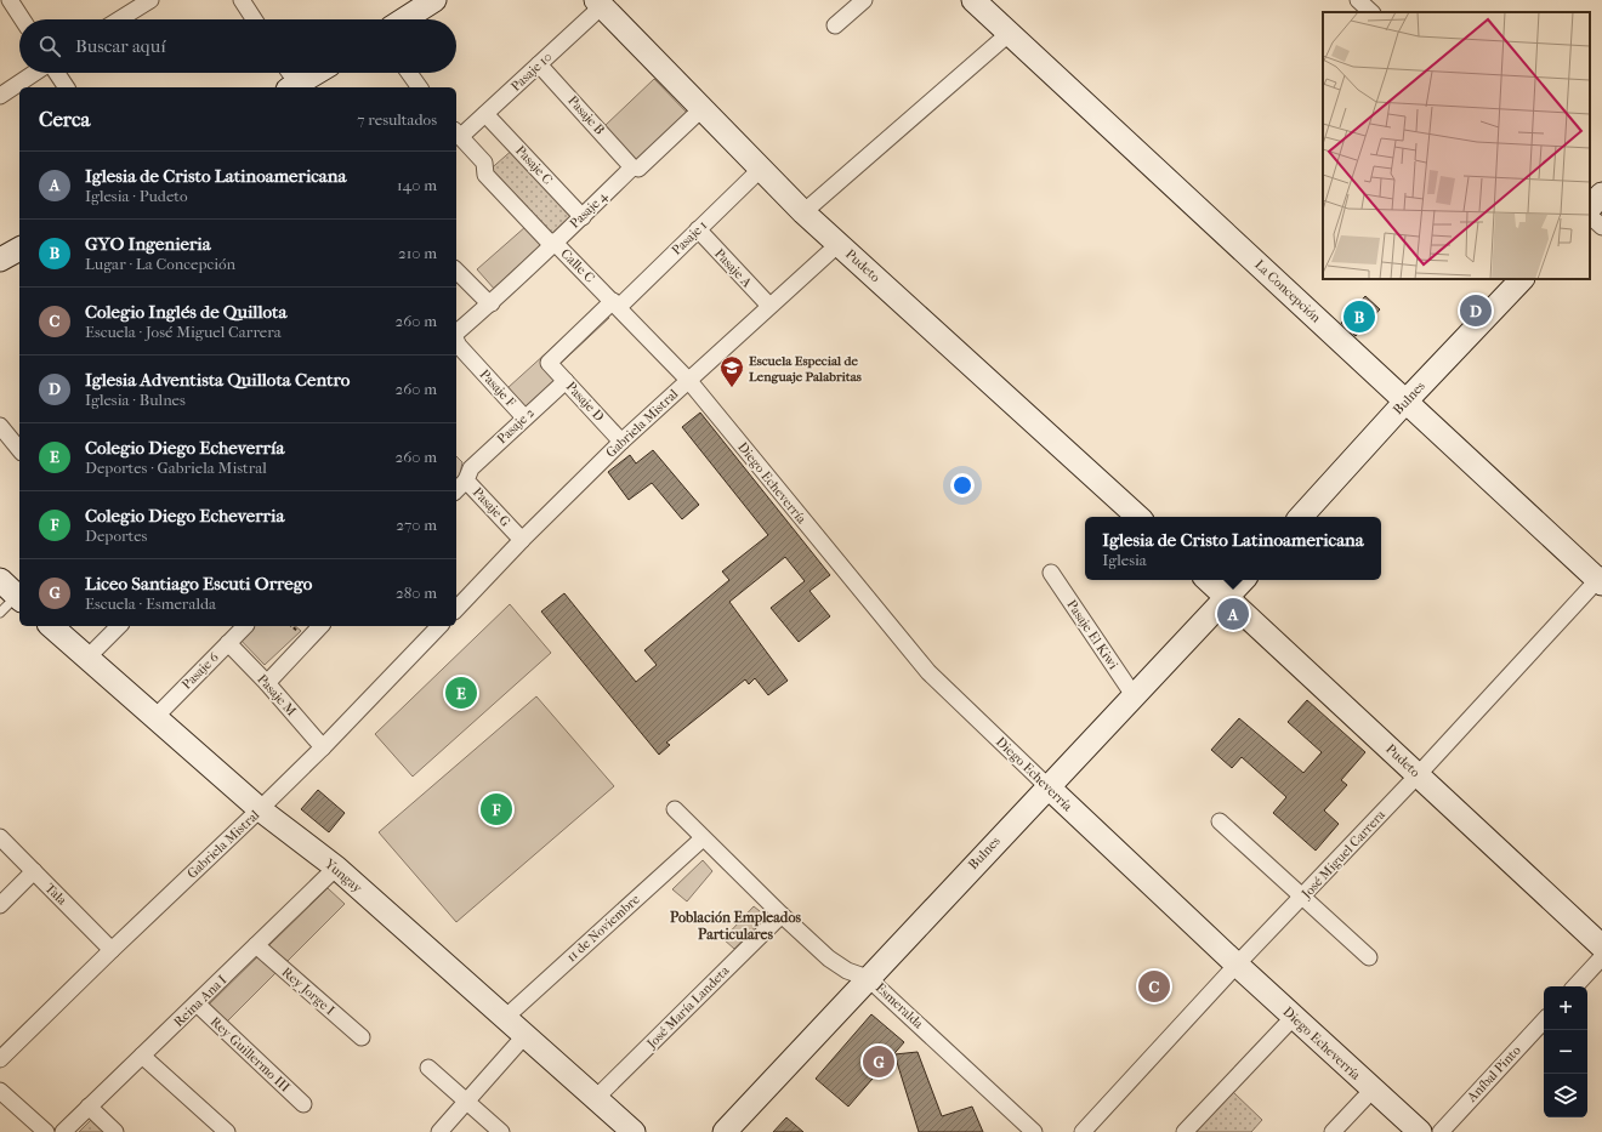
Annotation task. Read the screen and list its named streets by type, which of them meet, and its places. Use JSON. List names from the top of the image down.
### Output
{
  "streets": {
    "street": [
      "Pasaje 10",
      "Pasaje B",
      "Pasaje C",
      "Pasaje 4",
      "Pasaje 1",
      "Calle C",
      "Pudeto",
      "Pasaje A",
      "La Concepción",
      "Pasaje F",
      "Bulnes",
      "Pasaje D",
      "Gabriela Mistral",
      "Pasaje 2",
      "Diego Echeverría",
      "Pasaje G",
      "Pasaje El Kiwi",
      "Pasaje 6",
      "Pasaje M",
      "José Miguel Carrera",
      "Yungay",
      "Tala",
      "11 de Noviembre",
      "Rey Jorge I",
      "Reina Ana I",
      "Esmeralda",
      "José María Landeta",
      "Rey Guillermo III",
      "Aníbal Pinto"
    ]
  },
  "crossings": [
    ["Pasaje 10", "Pasaje B"],
    ["Pasaje 10", "Pasaje C"],
    ["Pasaje 10", "Calle C"],
    ["Pasaje 10", "Pudeto"],
    ["Pasaje B", "Pasaje 4"],
    ["Pasaje C", "Pasaje 4"],
    ["Pasaje 4", "Calle C"],
    ["Pasaje 4", "Pudeto"],
    ["Pasaje 1", "Calle C"],
    ["Pasaje 1", "Pudeto"],
    ["Pasaje 1", "Pasaje A"],
    ["Pasaje 1", "Pasaje D"],
    ["Calle C", "Gabriela Mistral"],
    ["Calle C", "Diego Echeverría"],
    ["Pudeto", "Bulnes"],
    ["Pudeto", "Gabriela Mistral"],
    ["Pudeto", "José Miguel Carrera"],
    ["Pasaje A", "Gabriela Mistral"],
    ["La Concepción", "Bulnes"],
    ["La Concepción", "José Miguel Carrera"],
    ["Pasaje F", "Pasaje 2"],
    ["Bulnes", "Diego Echeverría"],
    ["Bulnes", "Pasaje El Kiwi"],
    ["Bulnes", "Esmeralda"],
    ["Pasaje D", "Gabriela Mistral"],
    ["Pasaje D", "Pasaje 2"],
    ["Gabriela Mistral", "Diego Echeverría"],
    ["Gabriela Mistral", "Pasaje G"],
    ["Gabriela Mistral", "Pasaje M"],
    ["Gabriela Mistral", "Yungay"],
    ["Gabriela Mistral", "Tala"],
    ["Pasaje 2", "Pasaje G"],
    ["Diego Echeverría", "José Miguel Carrera"],
    ["Pasaje 6", "Pasaje M"],
    ["Pasaje 6", "Yungay"],
    ["Yungay", "11 de Noviembre"],
    ["Yungay", "Reina Ana I"],
    ["Yungay", "José María Landeta"],
    ["11 de Noviembre", "Esmeralda"],
    ["Rey Jorge I", "Reina Ana I"],
    ["Reina Ana I", "Rey Guillermo III"],
    ["Esmeralda", "José María Landeta"]
  ],
  "districts": ["Población Empleados Particulares"],
  "places": {
    "school or university": ["Escuela Especial de Lenguaje Palabritas"]
  },
  "page": {
    "search": "Buscar aquí",
    "heading": ["Cerca", "7 resultados"],
    "list": [
      {
        "mark": "A",
        "name": "Iglesia de Cristo Latinoamericana",
        "note": "Iglesia · Pudeto",
        "value": "140 m"
      },
      {
        "mark": "B",
        "name": "GYO Ingenieria",
        "note": "Lugar · La Concepción",
        "value": "210 m"
      },
      {
        "mark": "C",
        "name": "Colegio Inglés de Quillota",
        "note": "Escuela · José Miguel Carrera",
        "value": "260 m"
      },
      {
        "mark": "D",
        "name": "Iglesia Adventista Quillota Centro",
        "note": "Iglesia · Bulnes",
        "value": "260 m"
      },
      {
        "mark": "E",
        "name": "Colegio Diego Echeverría",
        "note": "Deportes · Gabriela Mistral",
        "value": "260 m"
      },
      {
        "mark": "F",
        "name": "Colegio Diego Echeverria",
        "note": "Deportes",
        "value": "270 m"
      },
      {
        "mark": "G",
        "name": "Liceo Santiago Escuti Orrego",
        "note": "Escuela · Esmeralda",
        "value": "280 m"
      }
    ],
    "pins": [
      "D",
      "B",
      "A",
      "E",
      "F",
      "C",
      "G"
    ],
    "popup": ["Iglesia de Cristo Latinoamericana", "Iglesia"],
    "map_buttons": ["+", "−"]
  }
}
